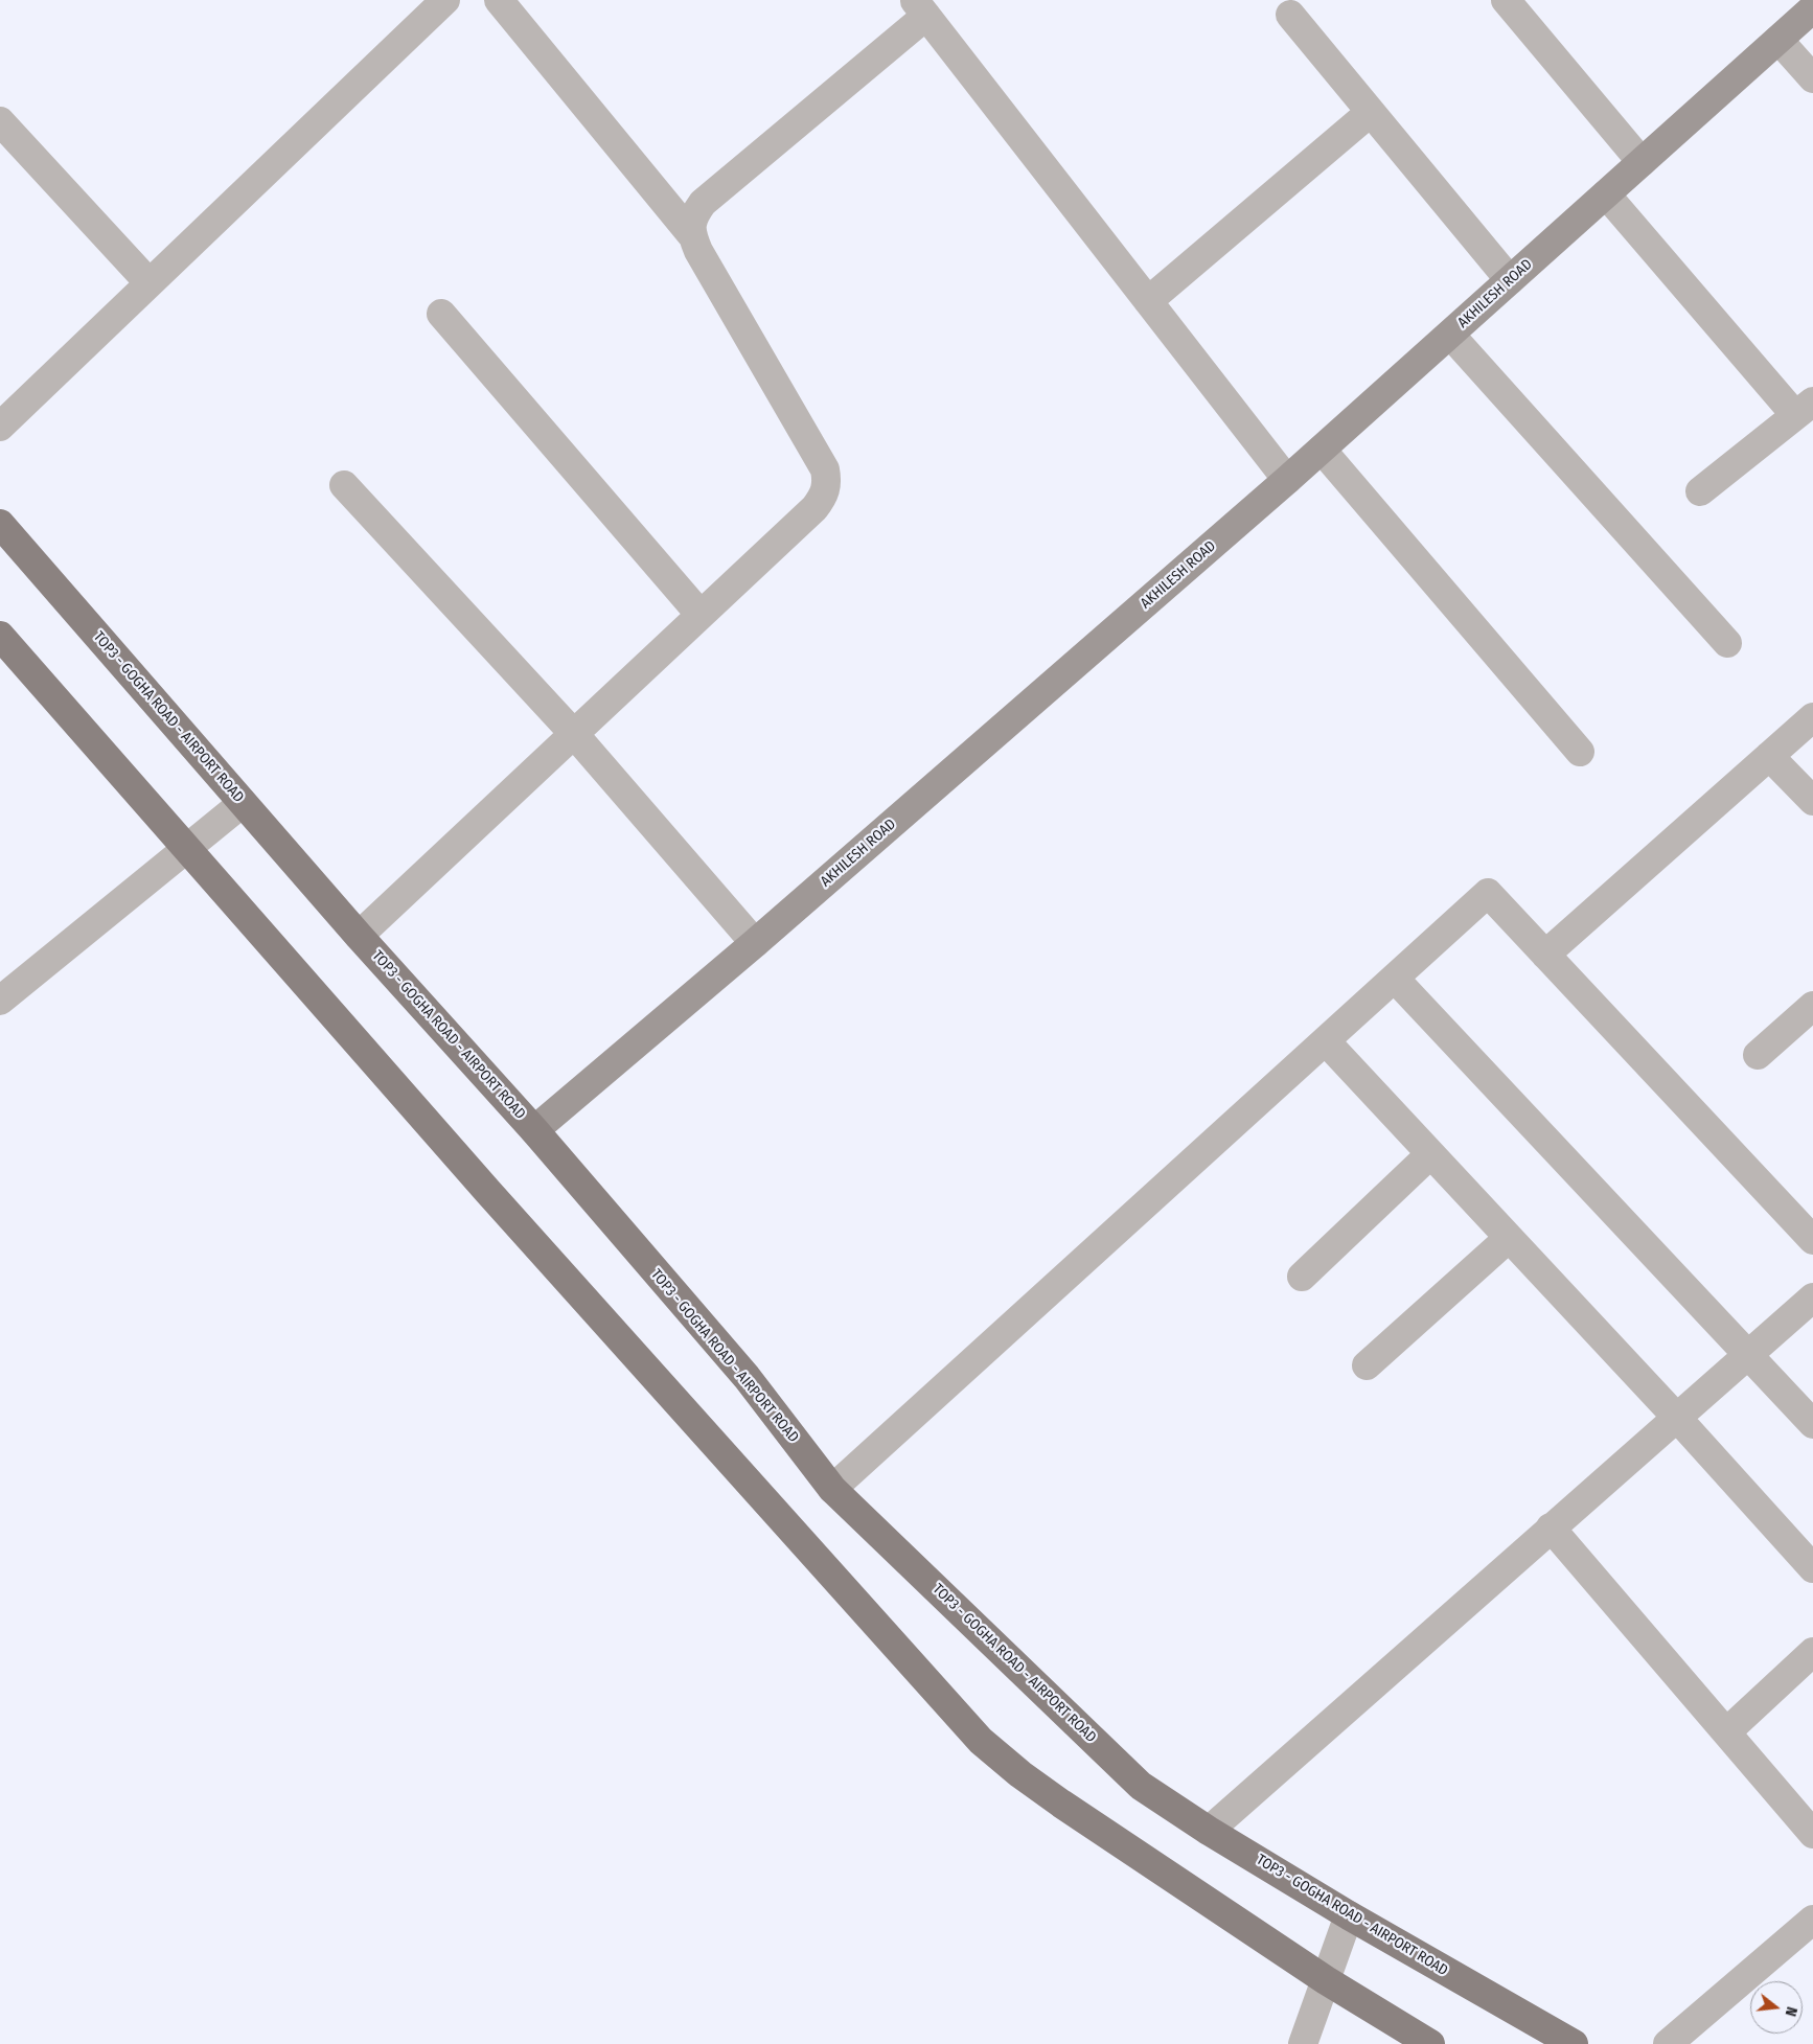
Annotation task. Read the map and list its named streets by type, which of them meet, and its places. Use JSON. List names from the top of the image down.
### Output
{
  "streets": {
    "main road": ["TOP3 - GOGHA ROAD - AIRPORT ROAD"],
    "street": ["AKHILESH ROAD"]
  },
  "crossings": [
    ["AKHILESH ROAD", "TOP3 - GOGHA ROAD - AIRPORT ROAD"]
  ],
  "north": "right"
}
